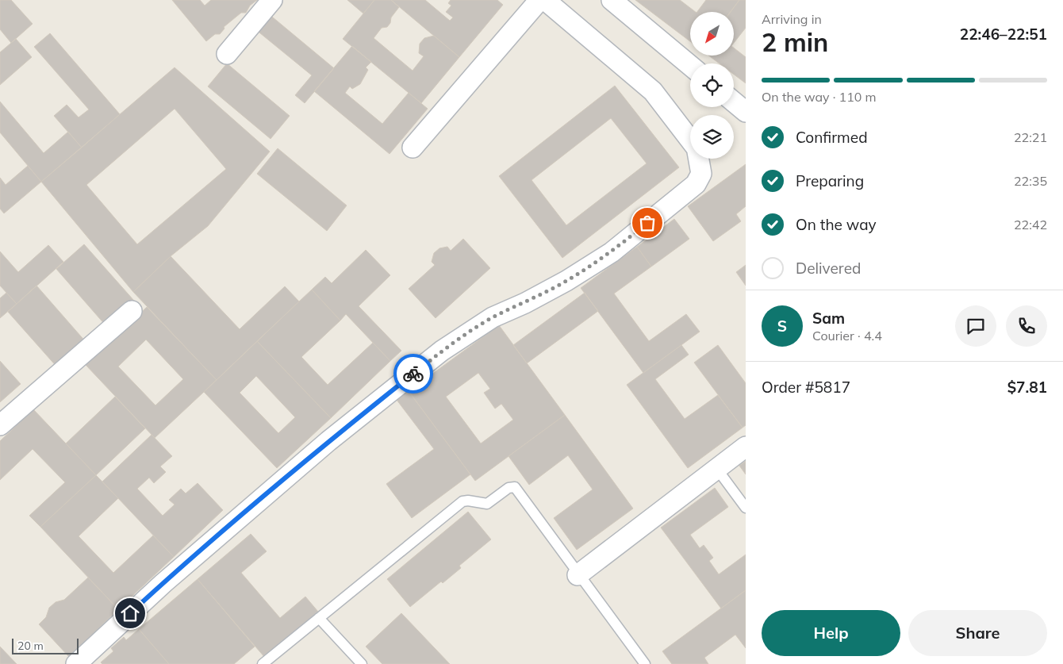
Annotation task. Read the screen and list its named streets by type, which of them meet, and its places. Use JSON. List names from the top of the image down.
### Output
{
  "scale_bar": "20 m",
  "north": "bottom left",
  "page": {
    "heading": ["2 min", "Arriving in", "22:46–22:51"],
    "panel": [
      "Sam",
      "Courier · 4.4",
      "Order #5817",
      "$7.81"
    ],
    "bar": "On the way · 110 m",
    "list": [
      ["Confirmed", "22:21"],
      ["Preparing", "22:35"],
      ["On the way", "22:42"],
      "Delivered"
    ],
    "round": "S",
    "buttons": ["Help", "Share"],
    "scale": "20 m"
  }
}
